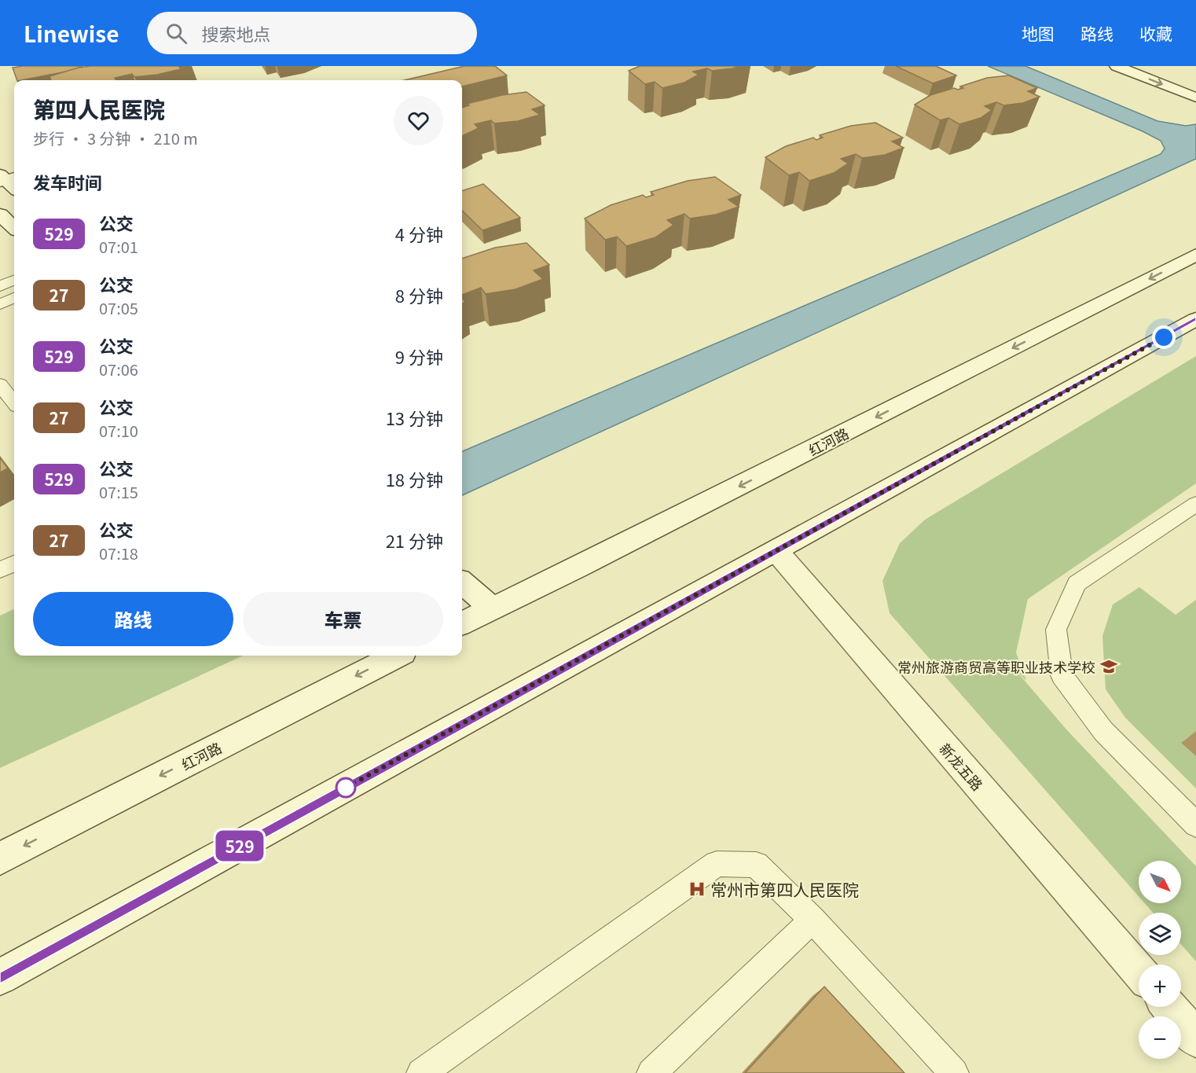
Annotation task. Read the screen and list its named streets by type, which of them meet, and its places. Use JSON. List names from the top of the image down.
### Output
{
  "streets": {
    "street": ["红河路", "新龙五路"]
  },
  "places": {
    "school or university": ["常州旅游商贸高等职业技术学校"],
    "hospital": ["常州市第四人民医院"]
  },
  "lines": ["bus line 529"],
  "north": "bottom right",
  "page": {
    "header": "Linewise",
    "search": "搜索地点",
    "nav": ["地图", "路线", "收藏"],
    "on_map": "529",
    "heading": [
      ["第四人民医院", "步行 · 3 分钟 · 210 m"],
      "发车时间"
    ],
    "list": [
      {
        "mark": "529",
        "name": "公交",
        "note": "07:01",
        "value": "4 分钟"
      },
      {
        "mark": "27",
        "name": "公交",
        "note": "07:05",
        "value": "8 分钟"
      },
      {
        "mark": "529",
        "name": "公交",
        "note": "07:06",
        "value": "9 分钟"
      },
      {
        "mark": "27",
        "name": "公交",
        "note": "07:10",
        "value": "13 分钟"
      },
      {
        "mark": "529",
        "name": "公交",
        "note": "07:15",
        "value": "18 分钟"
      },
      {
        "mark": "27",
        "name": "公交",
        "note": "07:18",
        "value": "21 分钟"
      }
    ],
    "buttons": ["路线", "车票"],
    "map_buttons": ["+", "−"]
  }
}
